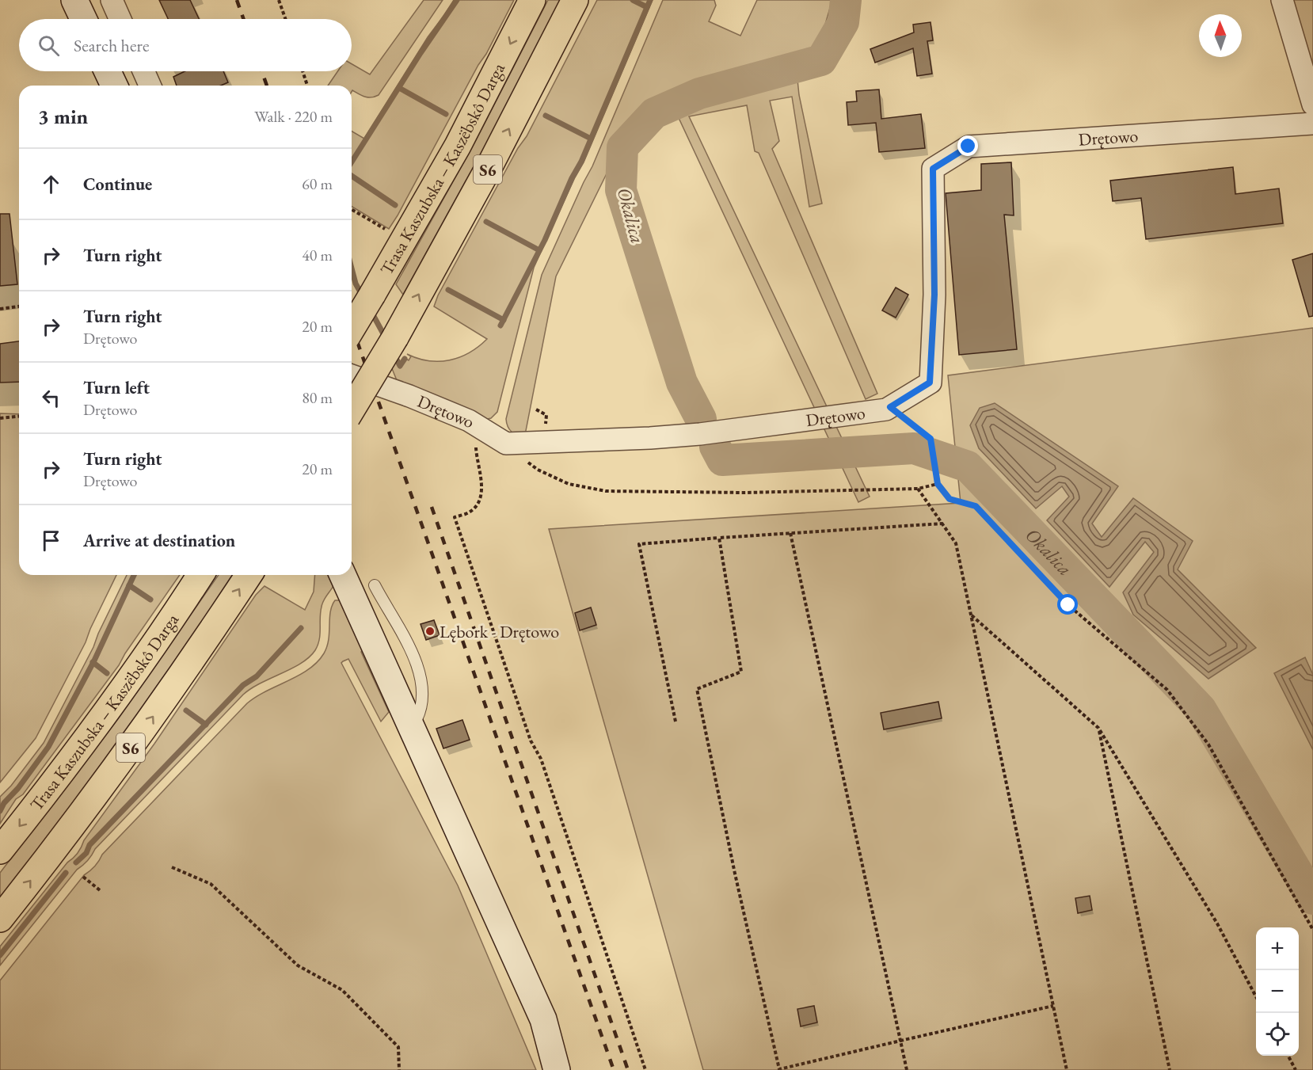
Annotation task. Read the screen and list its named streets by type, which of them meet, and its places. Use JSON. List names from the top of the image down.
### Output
{
  "streets": {
    "highway": ["Trasa Kaszubska – Kaszëbskô Darga", "S6"],
    "street": ["Drętowo"]
  },
  "water": ["Okalica"],
  "places": ["Lębork - Drętowo"],
  "north": "top",
  "page": {
    "search": "Search here",
    "heading": ["3 min", "Walk · 220 m"],
    "list": [
      ["Continue", "60 m"],
      ["Turn right", "40 m"],
      ["Turn right", "Drętowo", "20 m"],
      ["Turn left", "Drętowo", "80 m"],
      ["Turn right", "Drętowo", "20 m"],
      "Arrive at destination"
    ],
    "map_buttons": ["+", "−"]
  }
}
